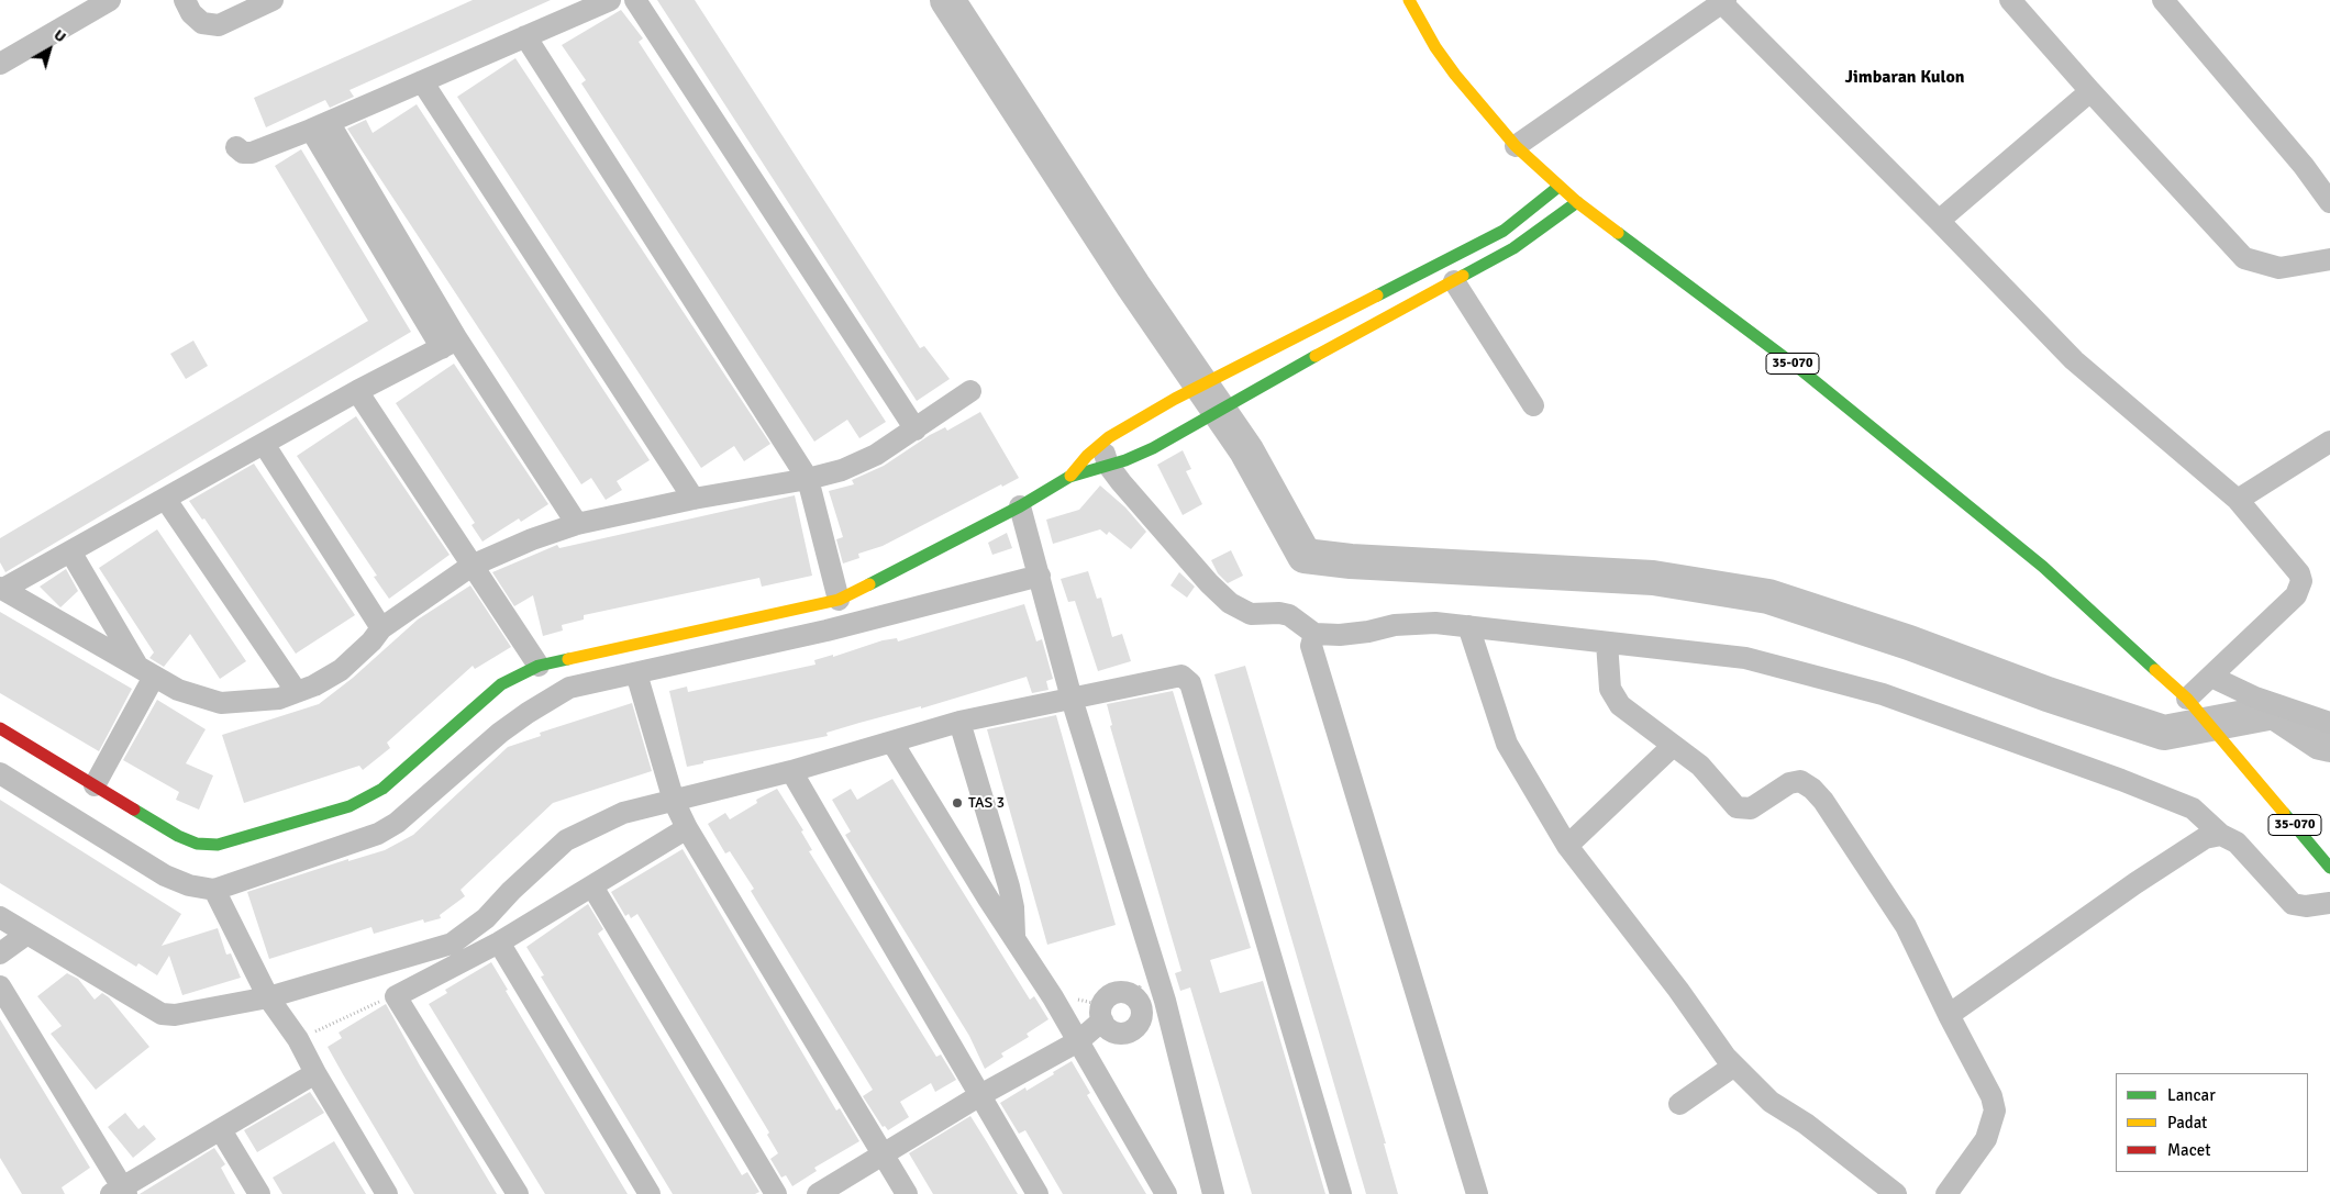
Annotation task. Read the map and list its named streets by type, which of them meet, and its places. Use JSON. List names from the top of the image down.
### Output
{
  "streets": {
    "street": ["35-070"]
  },
  "districts": ["Jimbaran Kulon"],
  "places": ["TAS 3"],
  "legend": ["Lancar", "Padat", "Macet"],
  "north": "top right"
}
